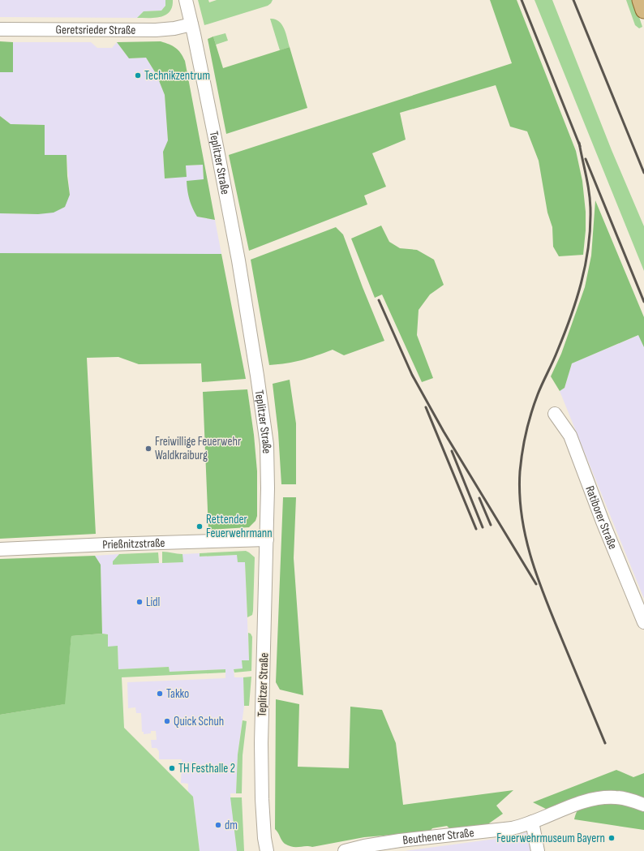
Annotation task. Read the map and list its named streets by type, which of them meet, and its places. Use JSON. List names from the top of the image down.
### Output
{
  "streets": {
    "street": [
      "Geretsrieder Straße",
      "Teplitzer Straße",
      "Ratiborer Straße",
      "Prießnitzstraße",
      "Beuthener Straße"
    ]
  },
  "crossings": [
    ["Geretsrieder Straße", "Teplitzer Straße"],
    ["Teplitzer Straße", "Prießnitzstraße"]
  ],
  "places": [
    "Technikzentrum",
    "Freiwillige Feuerwehr Waldkraiburg",
    "Rettender Feuerwehrmann",
    "Lidl",
    "Takko",
    "Quick Schuh",
    "TH Festhalle 2",
    "dm",
    "Feuerwehrmuseum Bayern"
  ]
}
